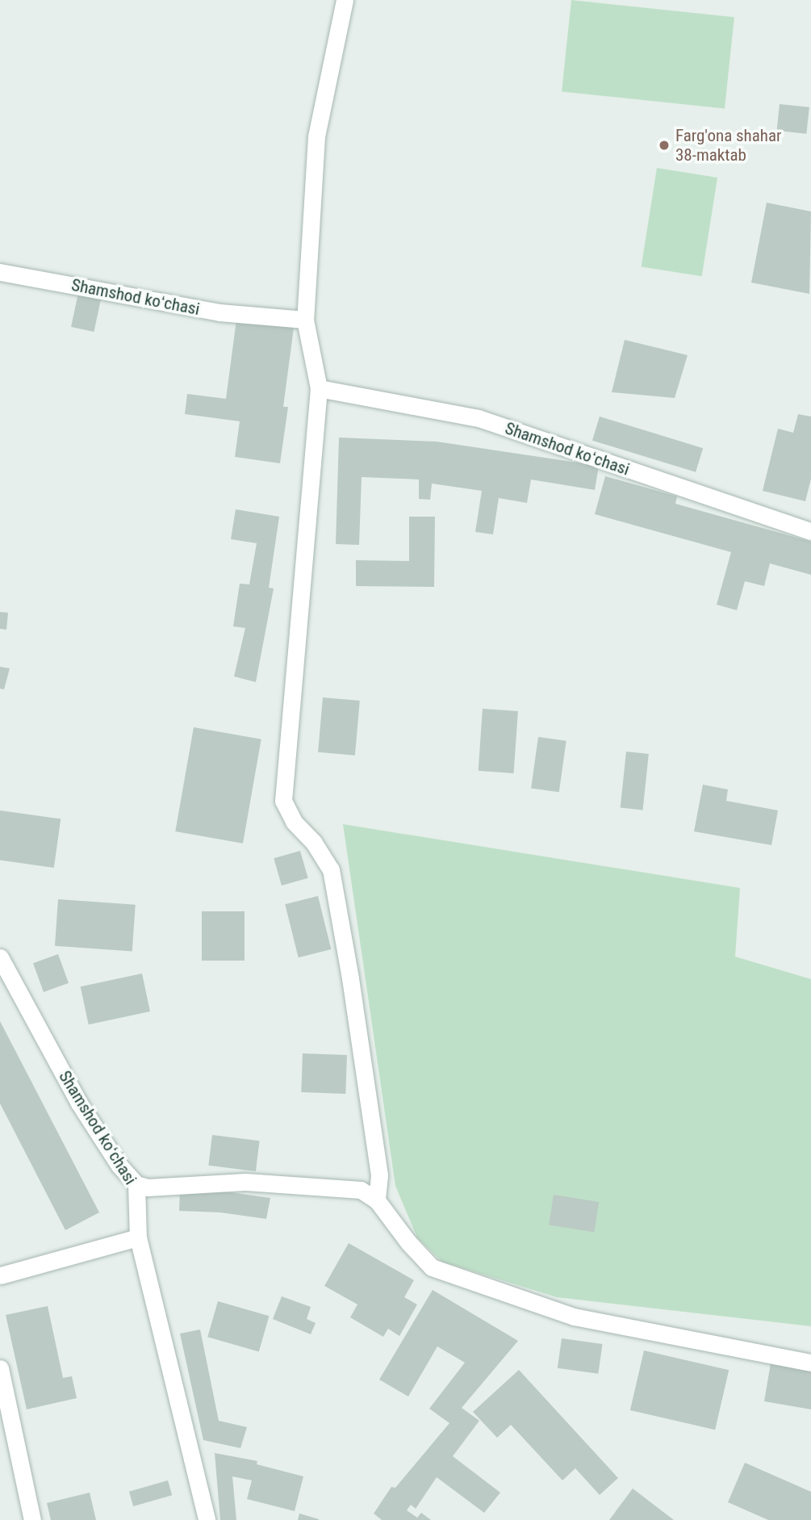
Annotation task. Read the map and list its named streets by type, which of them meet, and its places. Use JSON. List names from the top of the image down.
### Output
{
  "streets": {
    "street": ["Shamshod koʻchasi"]
  },
  "places": ["Farg'ona shahar 38-maktab"]
}
